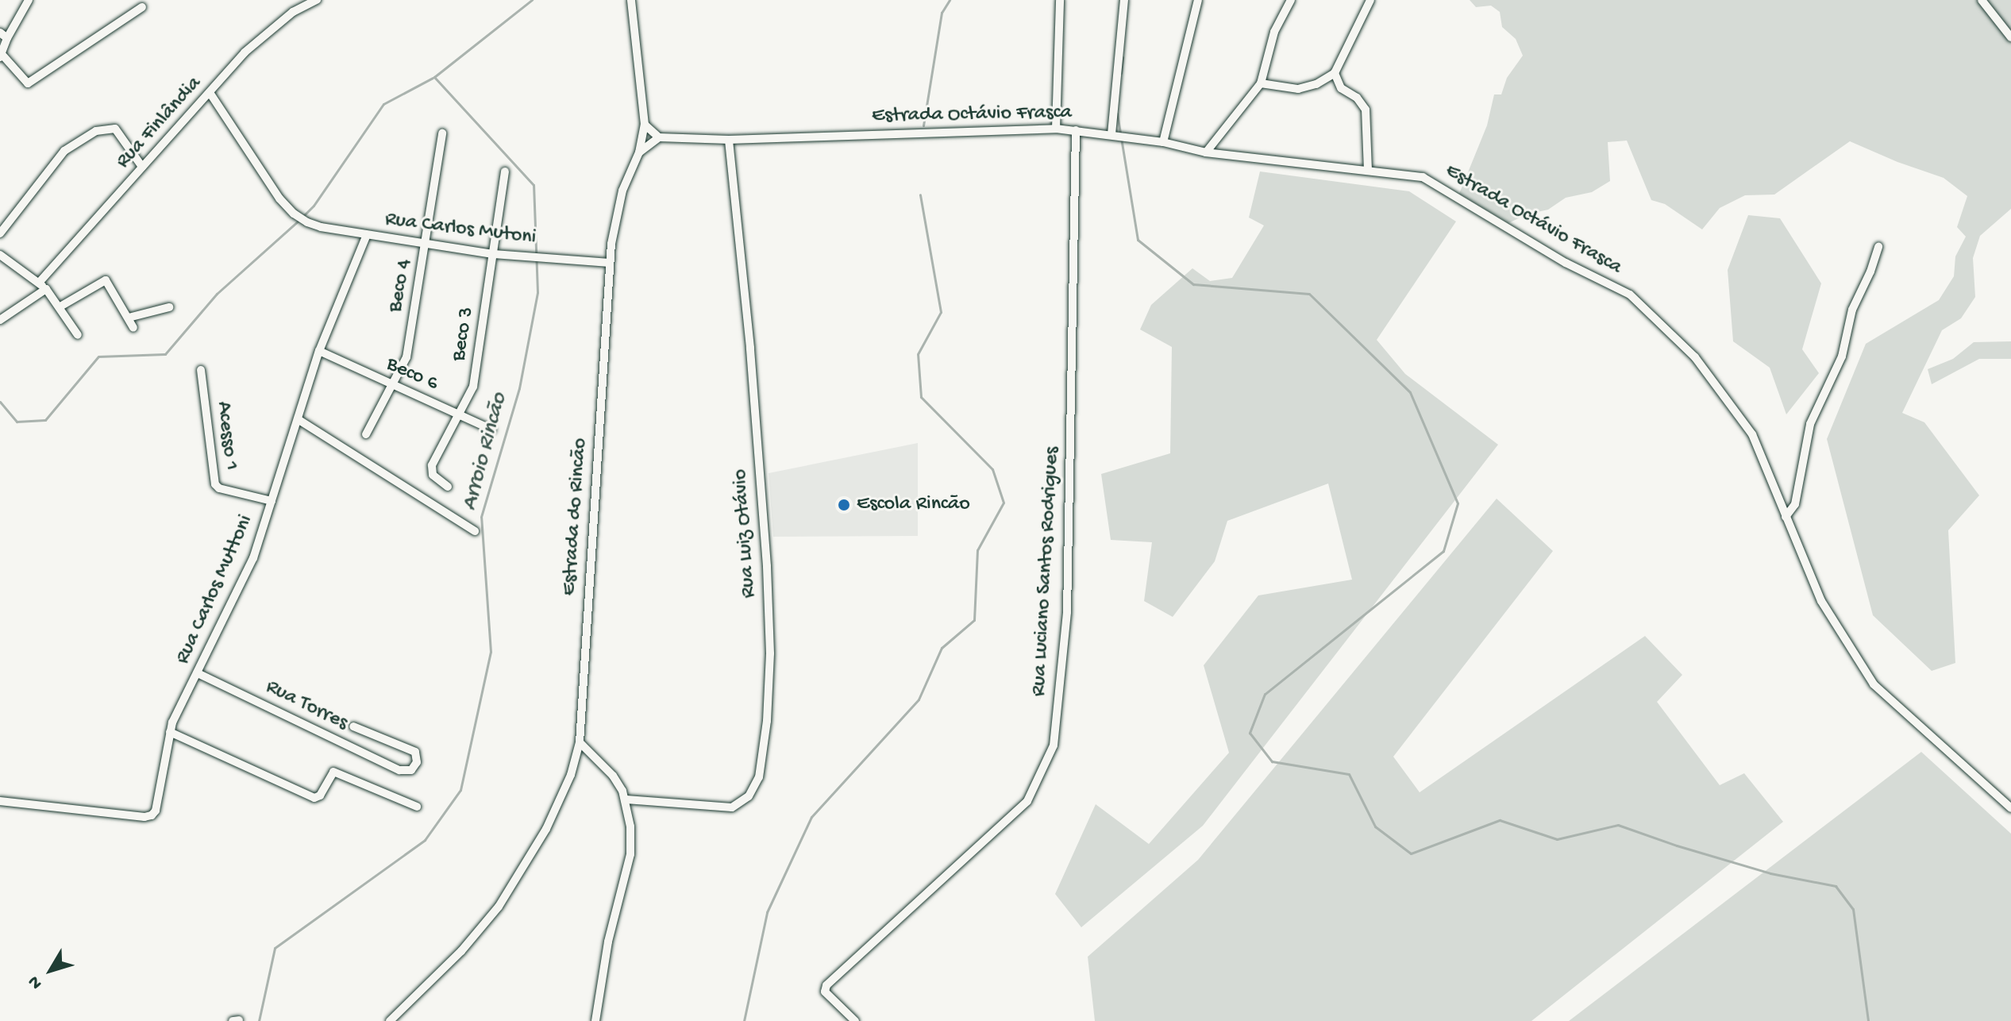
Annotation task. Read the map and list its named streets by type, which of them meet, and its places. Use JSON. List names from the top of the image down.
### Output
{
  "streets": {
    "street": [
      "Estrada Octávio Frasca",
      "Rua Finlândia",
      "Rua Carlos Mutoni",
      "Beco 4",
      "Beco 3",
      "Beco 6",
      "Acesso 1",
      "Estrada do Rincão",
      "Rua Luiz Otávio",
      "Rua Luciano Santos Rodrigues",
      "Rua Carlos Muttoni",
      "Rua Torres"
    ]
  },
  "crossings": [
    ["Estrada Octávio Frasca", "Rua Luiz Otávio"],
    ["Estrada Octávio Frasca", "Rua Luciano Santos Rodrigues"],
    ["Rua Finlândia", "Rua Carlos Mutoni"],
    ["Rua Carlos Mutoni", "Beco 4"],
    ["Rua Carlos Mutoni", "Beco 3"],
    ["Rua Carlos Mutoni", "Estrada do Rincão"],
    ["Rua Carlos Mutoni", "Rua Carlos Muttoni"],
    ["Beco 4", "Beco 6"],
    ["Beco 3", "Beco 6"],
    ["Beco 6", "Rua Carlos Muttoni"],
    ["Acesso 1", "Rua Carlos Muttoni"],
    ["Rua Carlos Muttoni", "Rua Torres"]
  ],
  "water": ["Arroio Rincão"],
  "places": ["Escola Rincão"],
  "north": "bottom left"
}
